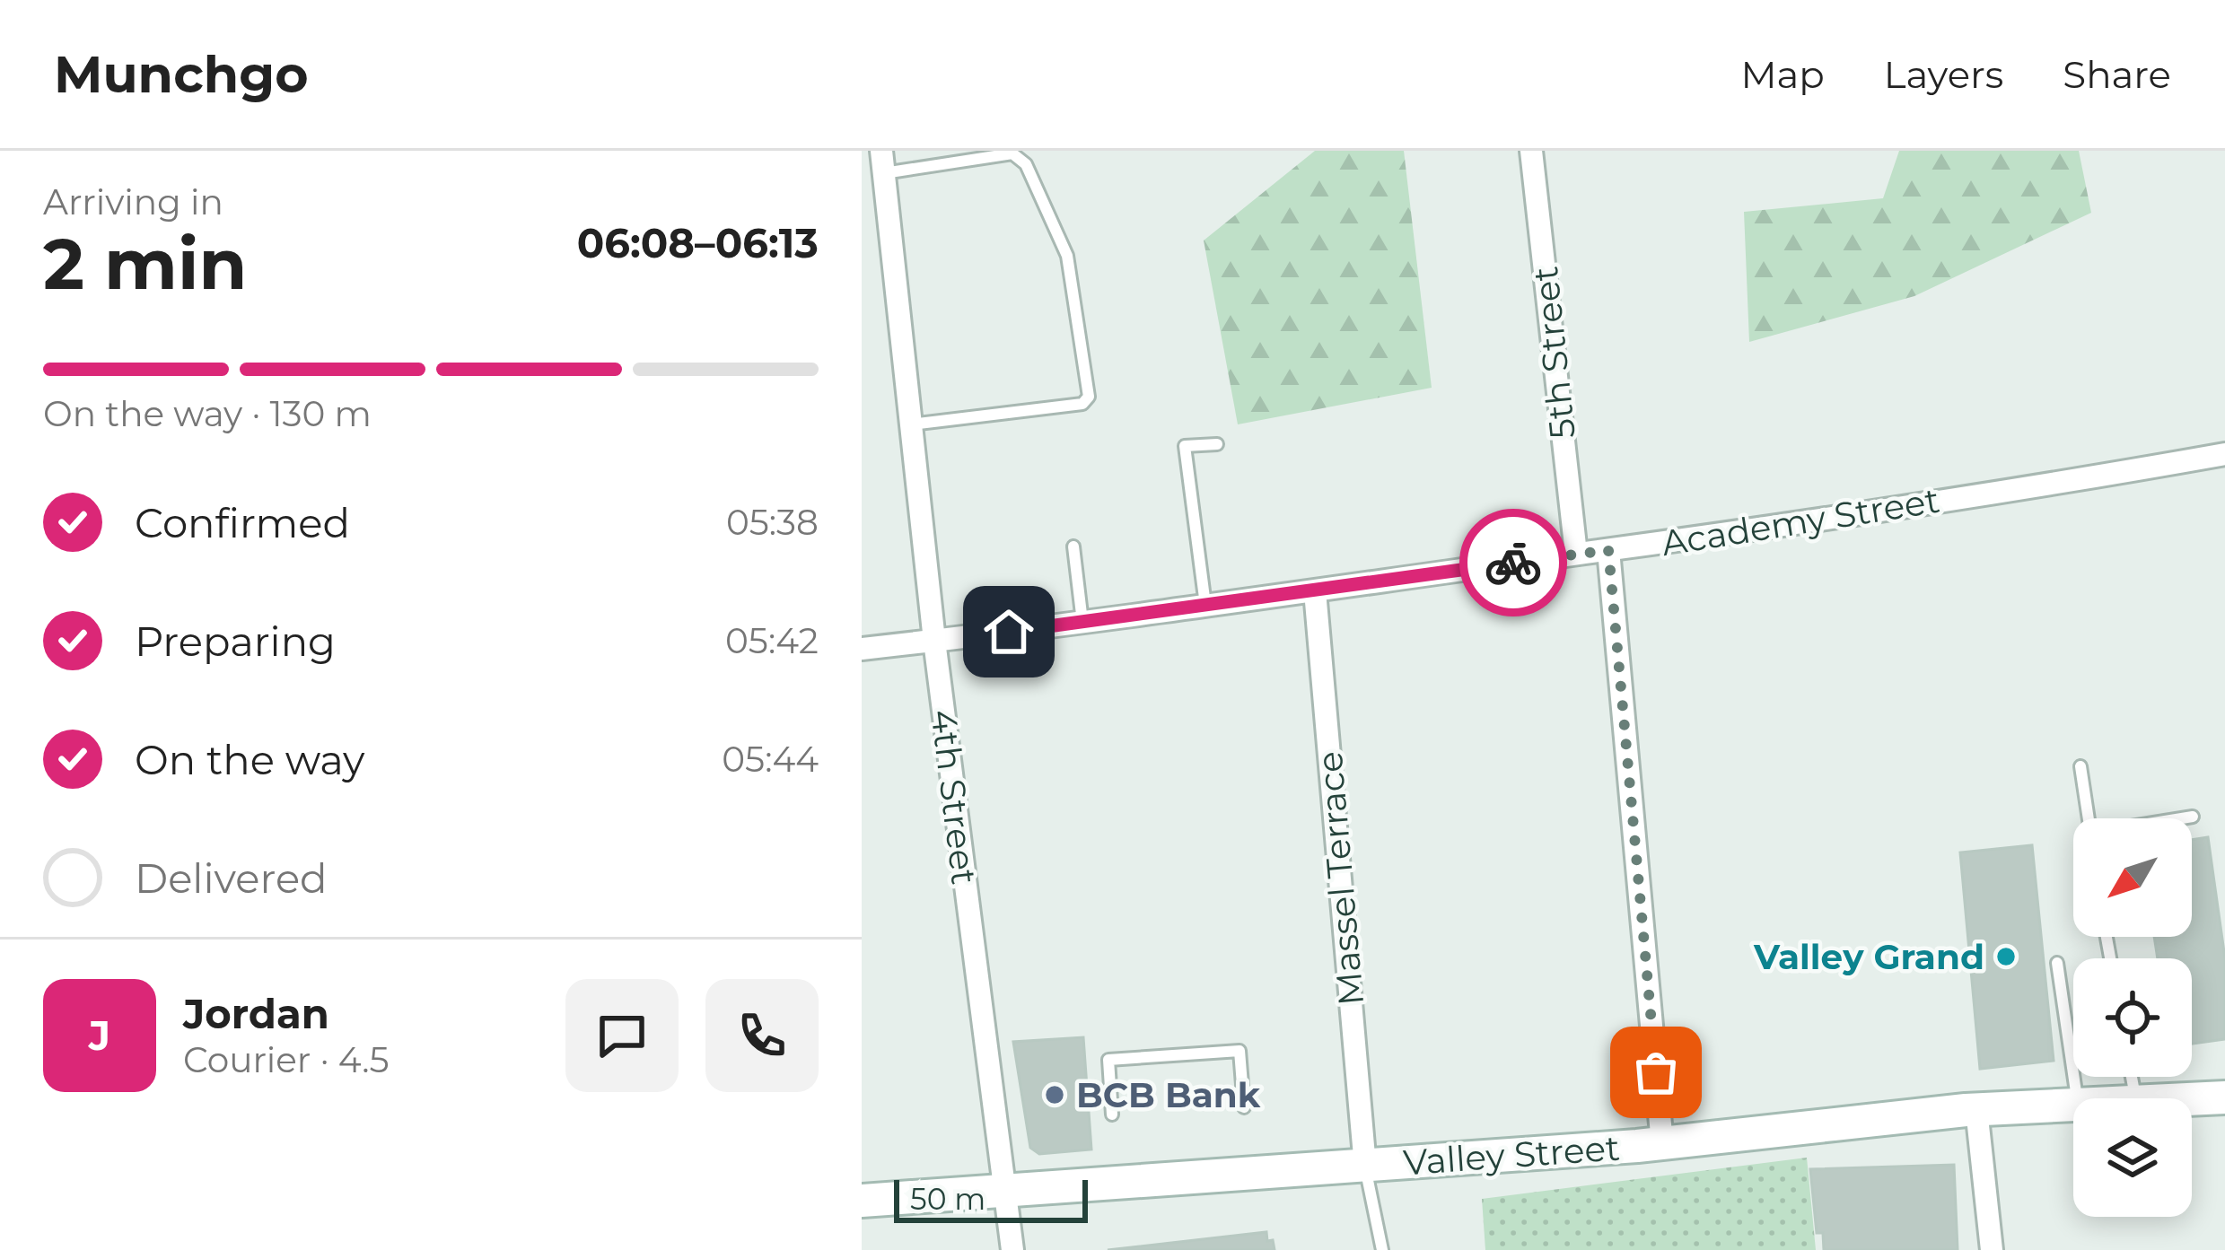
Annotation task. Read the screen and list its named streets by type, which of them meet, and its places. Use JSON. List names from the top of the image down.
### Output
{
  "streets": {
    "main road": ["Valley Street"],
    "street": [
      "5th Street",
      "Academy Street",
      "4th Street",
      "Massel Terrace"
    ]
  },
  "crossings": [
    ["5th Street", "Academy Street"],
    ["Academy Street", "4th Street"],
    ["Academy Street", "Massel Terrace"],
    ["4th Street", "Valley Street"],
    ["Massel Terrace", "Valley Street"]
  ],
  "places": ["Valley Grand", "BCB Bank"],
  "scale_bar": "50 m",
  "north": "bottom left",
  "page": {
    "header": "Munchgo",
    "nav": ["Map", "Layers", "Share"],
    "heading": ["2 min", "Arriving in", "06:08–06:13"],
    "panel": ["Jordan", "Courier · 4.5"],
    "bar": "On the way · 130 m",
    "list": [
      ["Confirmed", "05:38"],
      ["Preparing", "05:42"],
      ["On the way", "05:44"],
      "Delivered"
    ],
    "round": "J",
    "scale": "50 m"
  }
}
